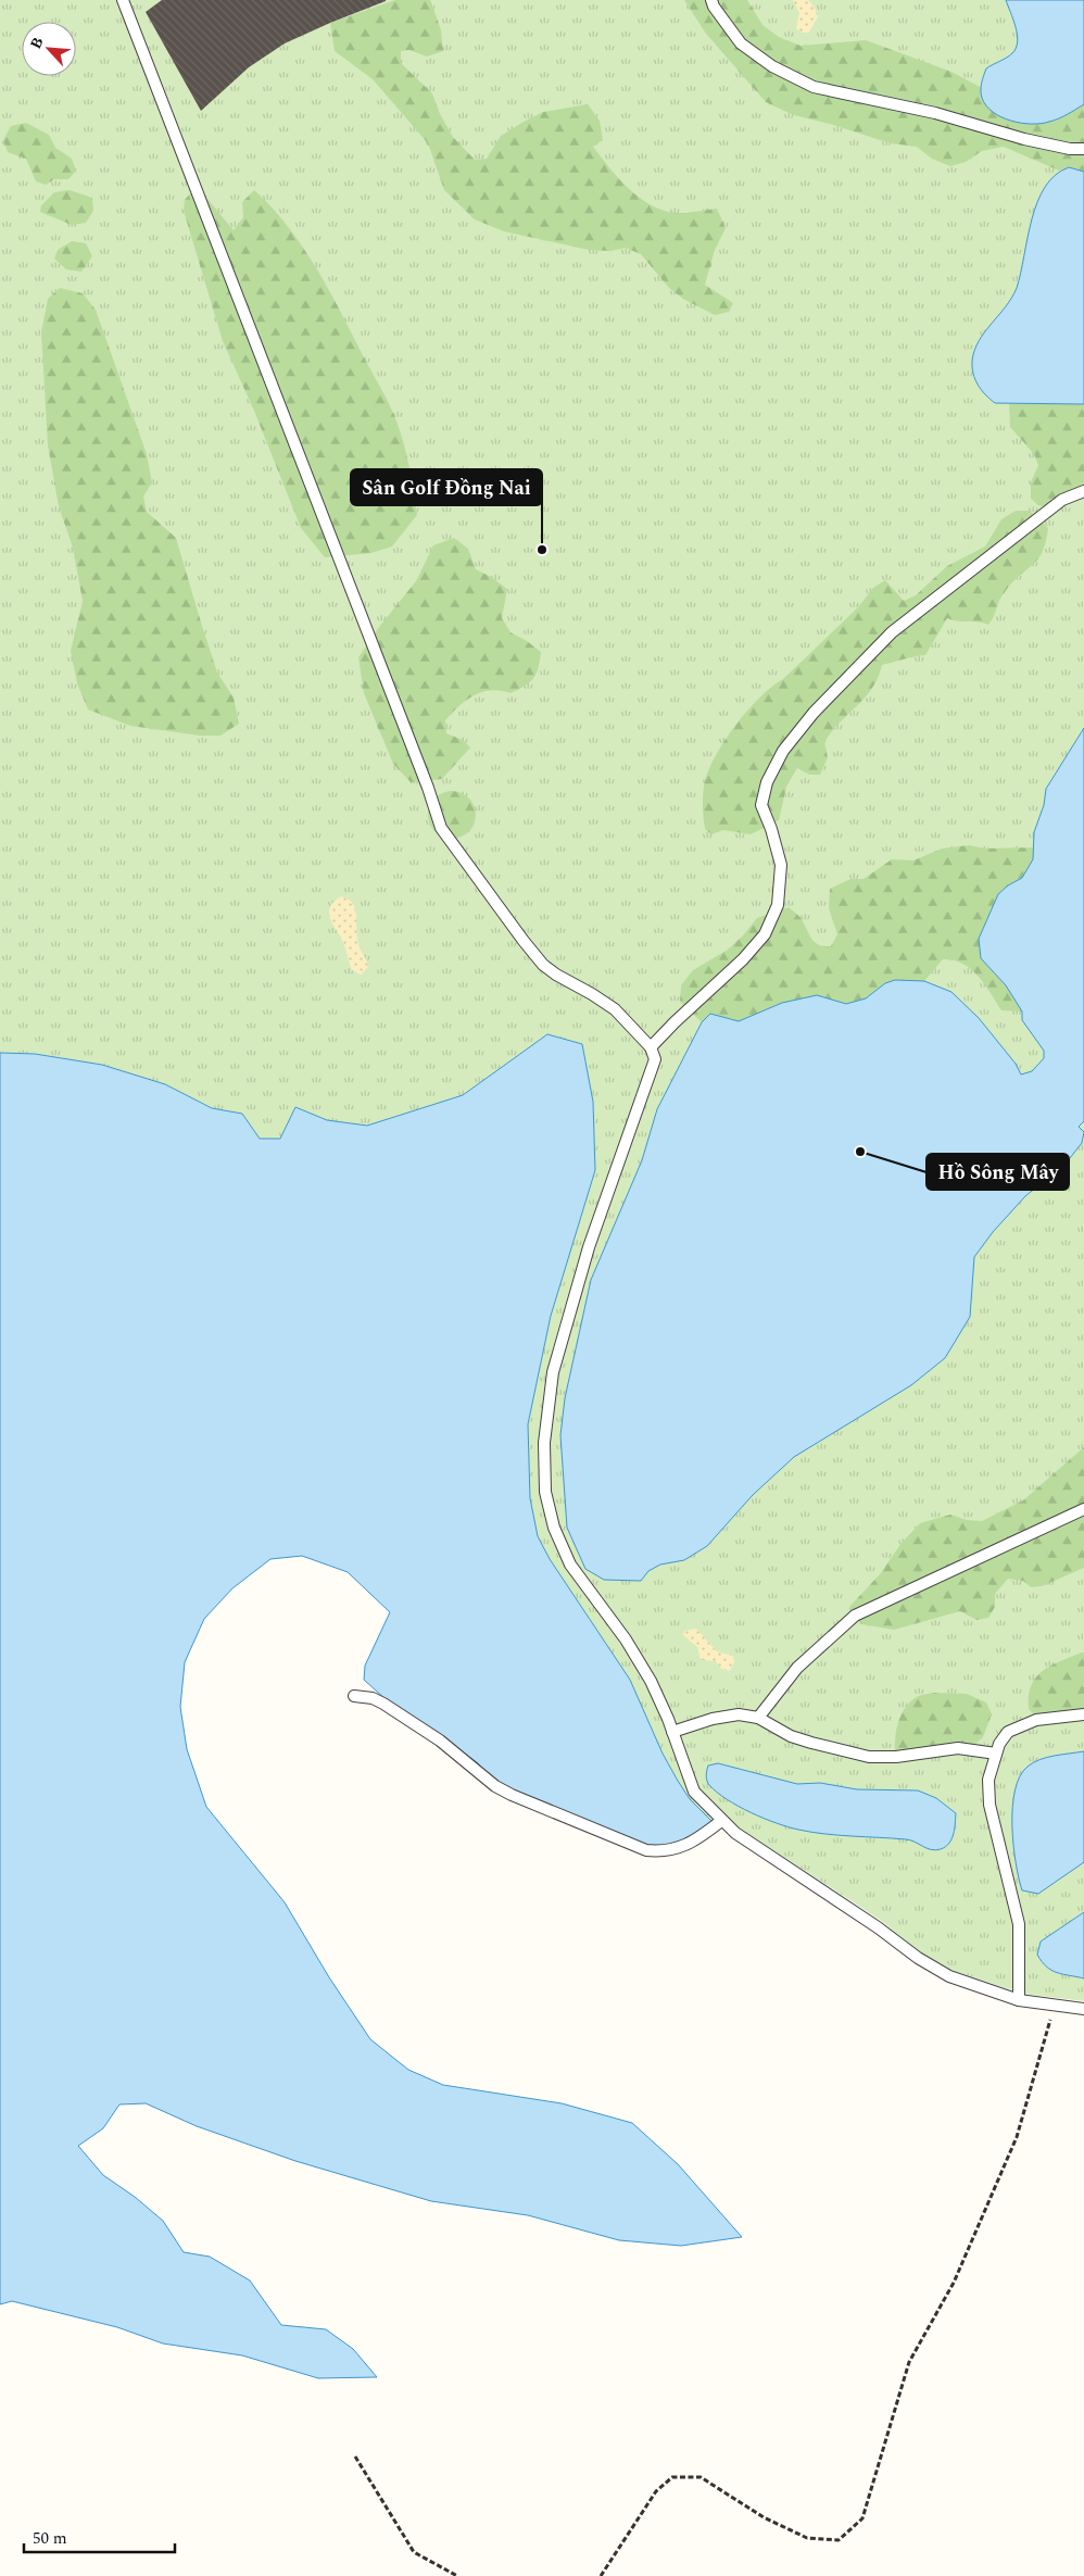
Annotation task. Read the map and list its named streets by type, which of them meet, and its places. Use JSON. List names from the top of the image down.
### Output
{
  "places": ["Sân Golf Đồng Nai", "Hồ Sông Mây"],
  "scale_bar": "50 m",
  "north": "top left"
}
